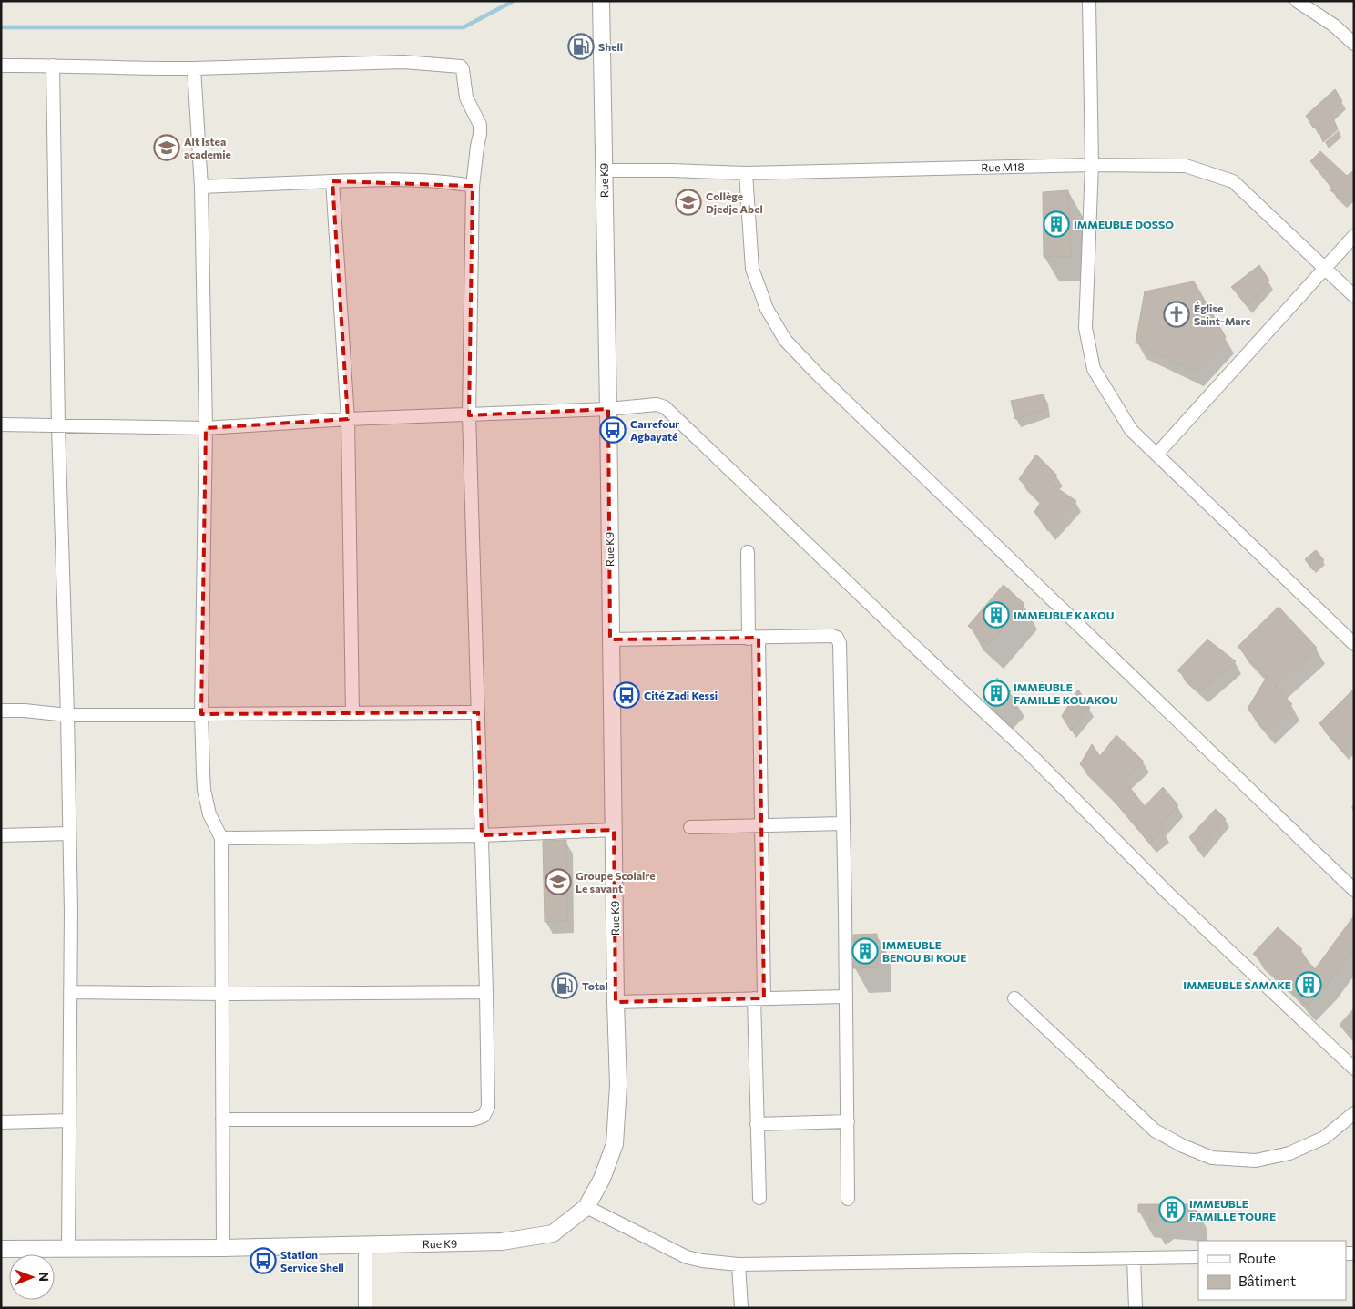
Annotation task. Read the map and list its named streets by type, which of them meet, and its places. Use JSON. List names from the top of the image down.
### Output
{
  "streets": {
    "street": ["Rue M18", "Rue K9"]
  },
  "crossings": [
    ["Rue M18", "Rue K9"]
  ],
  "places": {
    "fuel station": ["Shell", "Total"],
    "school or university": ["Alt Istea academie", "Collège Djedje Abel", "Groupe Scolaire Le savant"],
    "building": [
      "IMMEUBLE DOSSO",
      "IMMEUBLE KAKOU",
      "IMMEUBLE FAMILLE KOUAKOU",
      "IMMEUBLE BENOU BI KOUE",
      "IMMEUBLE SAMAKE",
      "IMMEUBLE FAMILLE TOURE"
    ],
    "church": ["Église Saint-Marc"],
    "bus stop": ["Carrefour Agbayaté", "Cité Zadi Kessi", "Station Service Shell"]
  },
  "legend": ["Route", "Bâtiment"],
  "north": "right"
}
